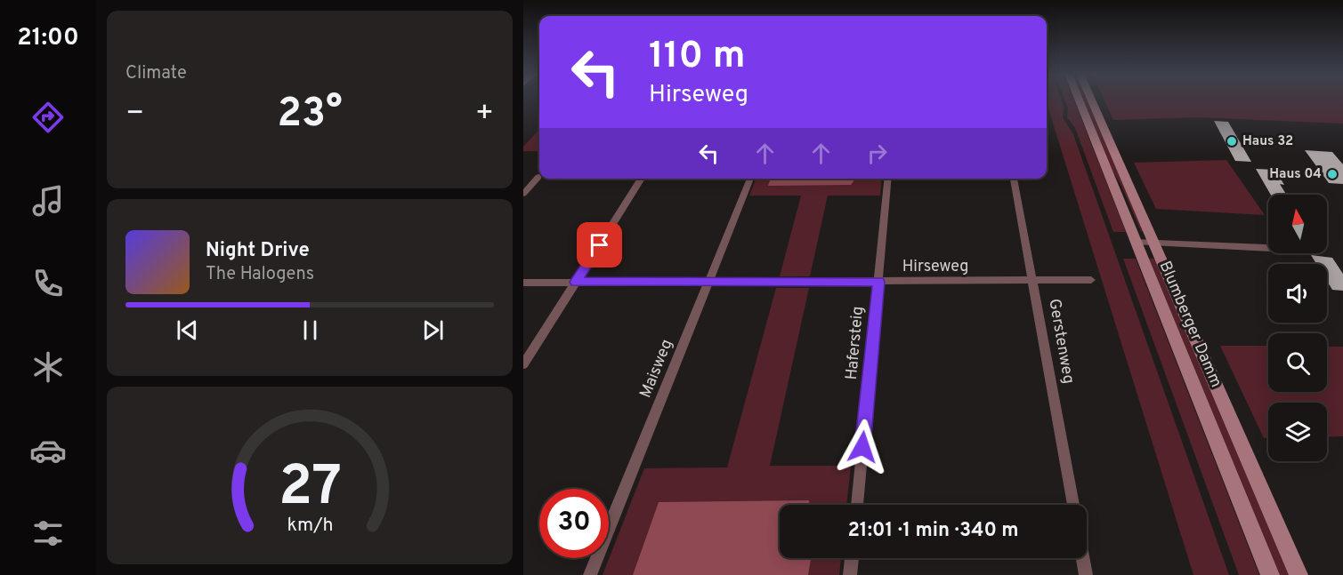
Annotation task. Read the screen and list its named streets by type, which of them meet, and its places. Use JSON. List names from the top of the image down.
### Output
{
  "streets": {
    "main road": ["Blumberger Damm"],
    "street": [
      "Hirseweg",
      "Gerstenweg",
      "Hafersteig",
      "Maisweg"
    ]
  },
  "crossings": [
    ["Hirseweg", "Gerstenweg"],
    ["Hirseweg", "Hafersteig"],
    ["Hirseweg", "Maisweg"]
  ],
  "places": ["Haus 32", "Haus 04"],
  "north": "top",
  "page": {
    "tabs": "21:00",
    "tile": "Climate",
    "turn": ["110 m", "Hirseweg"],
    "heat": ["−", "23°", "+"],
    "song": ["Night Drive", "The Halogens"],
    "limit": "30",
    "trip": "21:01 · 1 min · 340 m",
    "gauge": ["27", "km/h"]
  }
}
